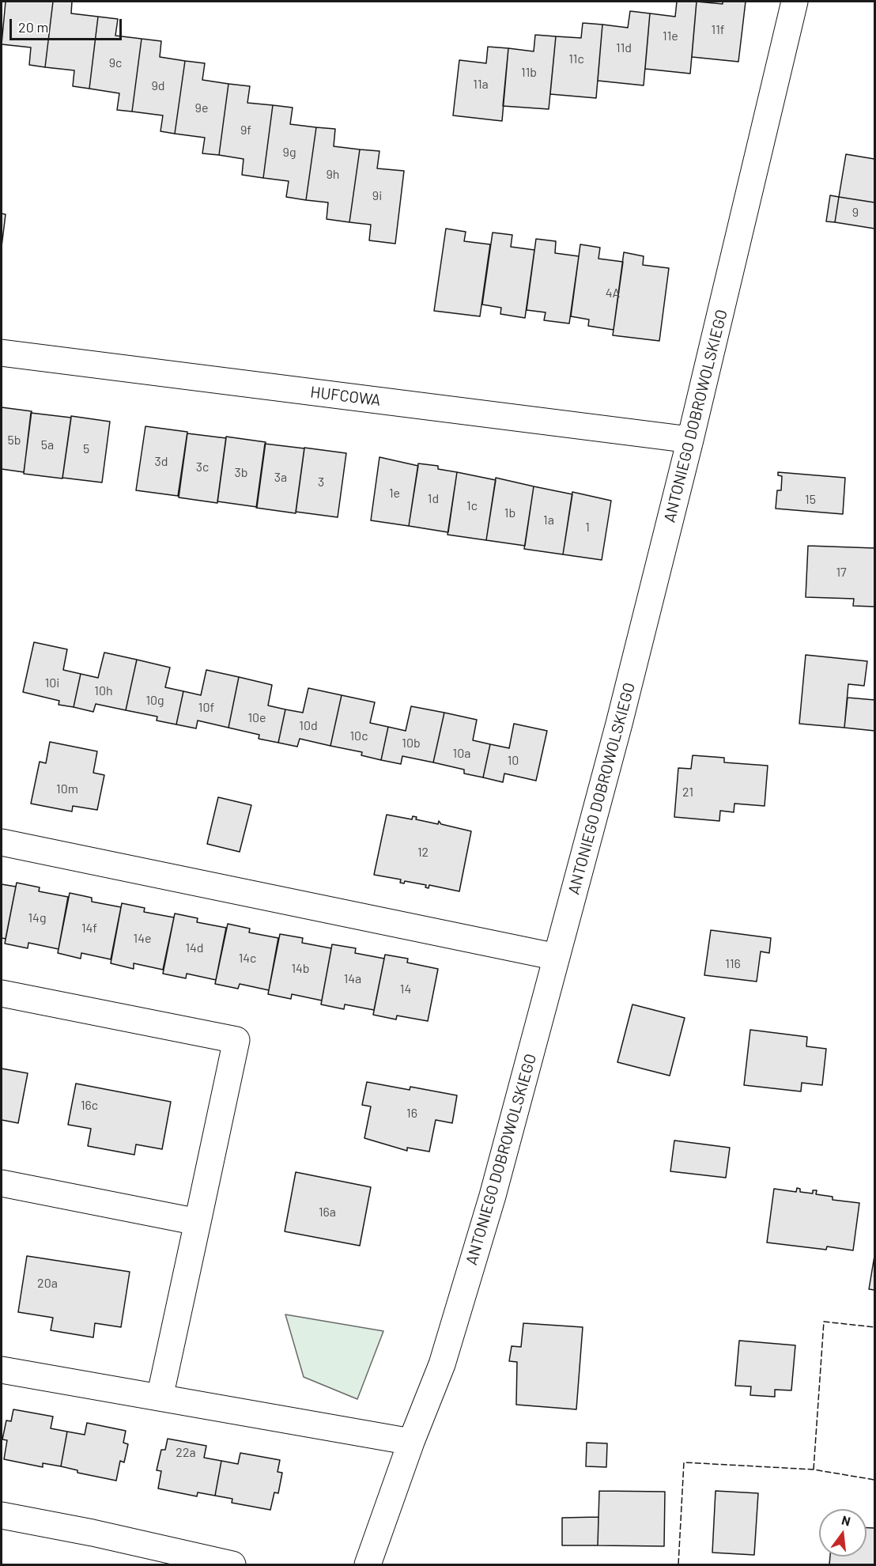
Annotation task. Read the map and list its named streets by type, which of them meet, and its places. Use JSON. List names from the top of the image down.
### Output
{
  "streets": {
    "street": ["HUFCOWA", "ANTONIEGO DOBROWOLSKIEGO"]
  },
  "crossings": [
    ["HUFCOWA", "ANTONIEGO DOBROWOLSKIEGO"]
  ],
  "house_numbers": [
    "11f",
    "11e",
    "11d",
    "11c",
    "9c",
    "11b",
    "11a",
    "9d",
    "9e",
    "9f",
    "9g",
    "9h",
    "9i",
    "9",
    "4A",
    "5b",
    "5a",
    "5",
    "3d",
    "3c",
    "3b",
    "3a",
    "3",
    "1e",
    "1d",
    "15",
    "1c",
    "1b",
    "1a",
    "1",
    "17",
    "10i",
    "10h",
    "10g",
    "10f",
    "10e",
    "10d",
    "10c",
    "10b",
    "10a",
    "10",
    "10m",
    "21",
    "12",
    "14g",
    "14f",
    "14e",
    "14d",
    "14c",
    "116",
    "14b",
    "14a",
    "14",
    "16c",
    "16",
    "16a",
    "20a",
    "22a"
  ],
  "scale_bar": "20 m",
  "north": "top"
}
